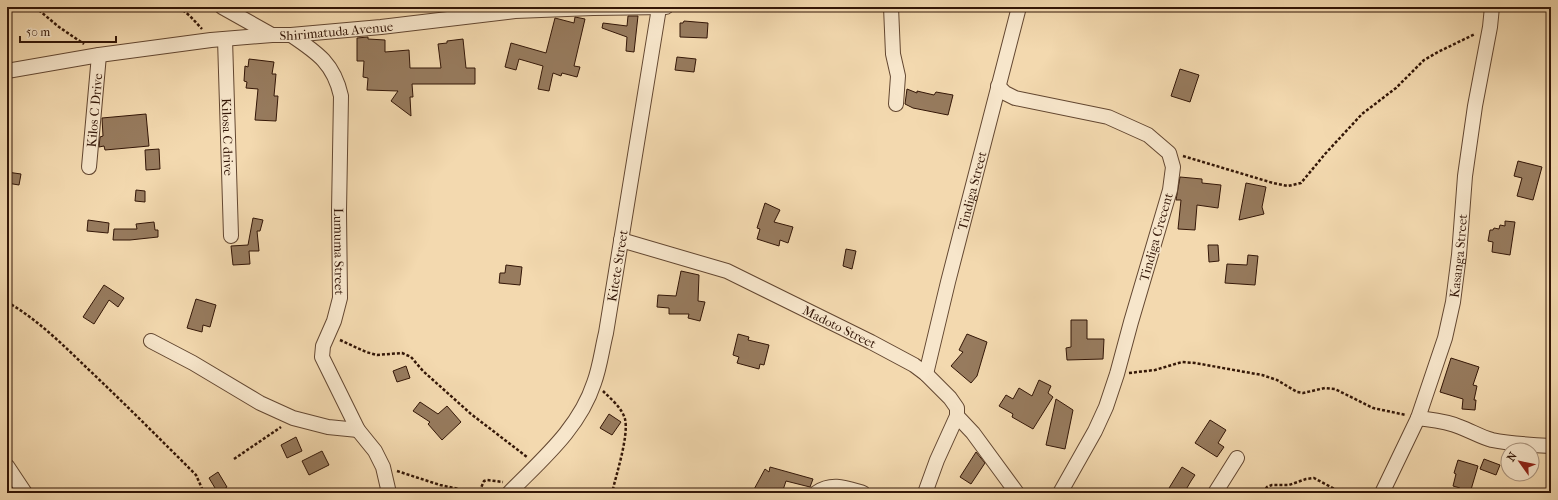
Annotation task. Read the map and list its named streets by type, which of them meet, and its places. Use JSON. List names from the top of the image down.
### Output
{
  "streets": {
    "street": [
      "Shirimatuda Avenue",
      "Kilos C Drive",
      "Kilosa C drive",
      "Tindiga Street",
      "Tindiga Crecent",
      "Lumuma Street",
      "Kasanga Street",
      "Kitete Street",
      "Madoto Street"
    ]
  },
  "crossings": [
    ["Shirimatuda Avenue", "Kilos C Drive"],
    ["Shirimatuda Avenue", "Kilosa C drive"],
    ["Shirimatuda Avenue", "Lumuma Street"],
    ["Shirimatuda Avenue", "Kitete Street"],
    ["Tindiga Street", "Madoto Street"],
    ["Kitete Street", "Madoto Street"]
  ],
  "scale_bar": "50 m",
  "north": "top left"
}
